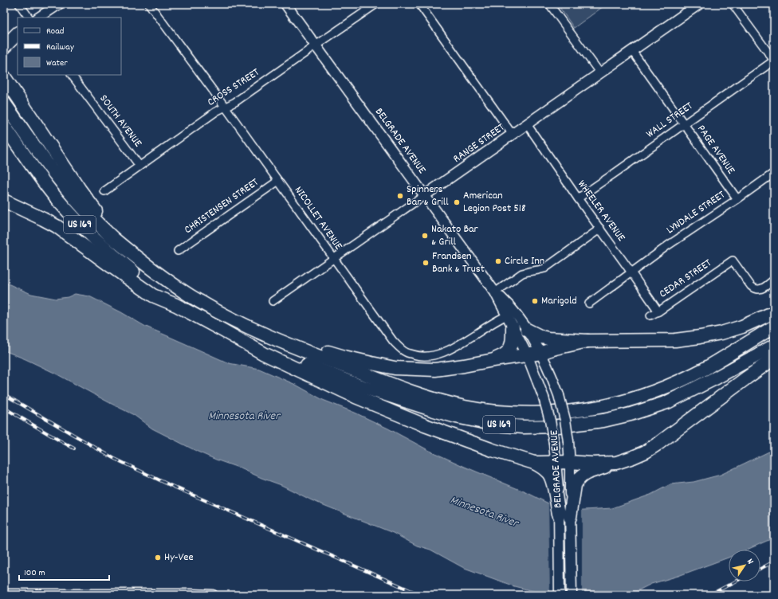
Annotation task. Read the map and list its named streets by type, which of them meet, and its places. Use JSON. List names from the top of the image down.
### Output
{
  "streets": {
    "highway": ["US 169"],
    "main road": ["BELGRADE AVENUE", "RANGE STREET"],
    "street": [
      "CROSS STREET",
      "WALL STREET",
      "SOUTH AVENUE",
      "PAGE AVENUE",
      "CHRISTENSEN STREET",
      "WHEELER AVENUE",
      "LYNDALE STREET",
      "NICOLLET AVENUE",
      "CEDAR STREET"
    ]
  },
  "crossings": [
    ["CROSS STREET", "SOUTH AVENUE"],
    ["CROSS STREET", "BELGRADE AVENUE"],
    ["CROSS STREET", "NICOLLET AVENUE"],
    ["WALL STREET", "PAGE AVENUE"],
    ["WALL STREET", "WHEELER AVENUE"],
    ["BELGRADE AVENUE", "RANGE STREET"],
    ["BELGRADE AVENUE", "NICOLLET AVENUE"],
    ["RANGE STREET", "PAGE AVENUE"],
    ["RANGE STREET", "WHEELER AVENUE"],
    ["RANGE STREET", "NICOLLET AVENUE"],
    ["PAGE AVENUE", "LYNDALE STREET"],
    ["CHRISTENSEN STREET", "NICOLLET AVENUE"],
    ["WHEELER AVENUE", "LYNDALE STREET"],
    ["WHEELER AVENUE", "CEDAR STREET"]
  ],
  "water": ["Minnesota River"],
  "places": [
    "Spinners Bar & Grill",
    "American Legion Post 518",
    "Nakato Bar & Grill",
    "Circle Inn",
    "Frandsen Bank & Trust",
    "Marigold",
    "Hy-Vee"
  ],
  "legend": ["Road", "Railway", "Water"],
  "scale_bar": "100 m",
  "north": "top right"
}
